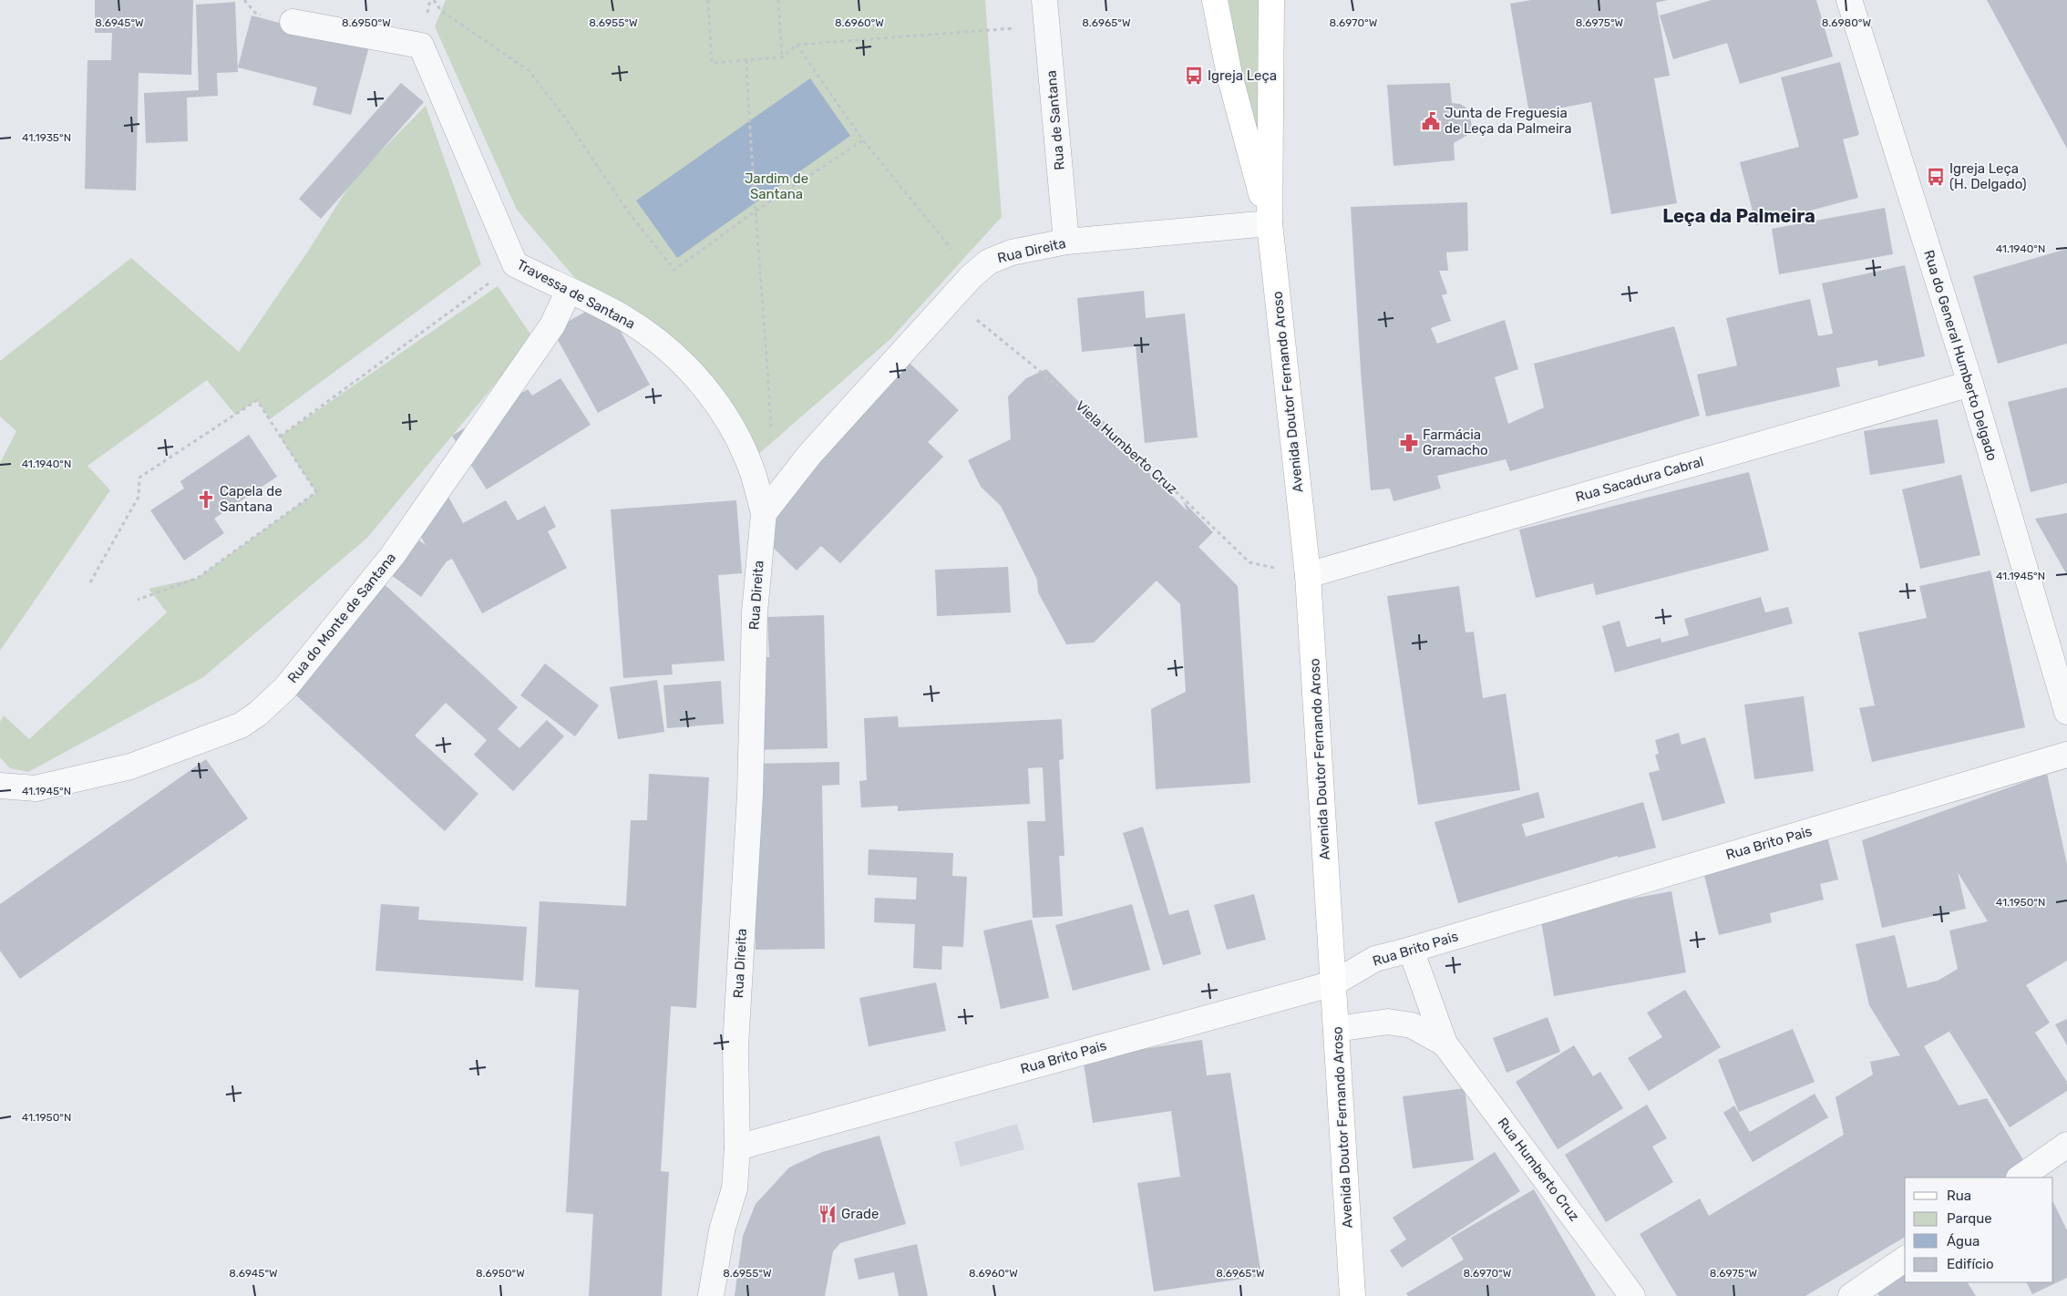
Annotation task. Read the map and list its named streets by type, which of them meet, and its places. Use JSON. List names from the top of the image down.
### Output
{
  "streets": {
    "main road": ["Avenida Doutor Fernando Aroso"],
    "street": [
      "Rua de Santana",
      "Rua Direita",
      "Travessa de Santana",
      "Rua do General Humberto Delgado",
      "Rua Sacadura Cabral",
      "Rua do Monte de Santana",
      "Rua Brito Pais",
      "Rua Humberto Cruz"
    ],
    "path": ["Viela Humberto Cruz"]
  },
  "crossings": [
    ["Rua de Santana", "Rua Direita"],
    ["Rua Direita", "Travessa de Santana"],
    ["Rua Direita", "Avenida Doutor Fernando Aroso"],
    ["Rua Direita", "Viela Humberto Cruz"],
    ["Rua Direita", "Rua Brito Pais"],
    ["Travessa de Santana", "Rua do Monte de Santana"],
    ["Rua do General Humberto Delgado", "Rua Sacadura Cabral"],
    ["Avenida Doutor Fernando Aroso", "Viela Humberto Cruz"],
    ["Avenida Doutor Fernando Aroso", "Rua Sacadura Cabral"],
    ["Avenida Doutor Fernando Aroso", "Rua Brito Pais"],
    ["Avenida Doutor Fernando Aroso", "Rua Humberto Cruz"],
    ["Viela Humberto Cruz", "Rua Sacadura Cabral"],
    ["Rua Brito Pais", "Rua Humberto Cruz"]
  ],
  "districts": ["Leça da Palmeira"],
  "parks": ["Jardim de Santana"],
  "places": {
    "bus stop": ["Igreja Leça", "Igreja Leça (H. Delgado)"],
    "public building": ["Junta de Freguesia de Leça da Palmeira"],
    "pharmacy": ["Farmácia Gramacho"],
    "church": ["Capela de Santana"],
    "restaurant": ["Grade"]
  },
  "legend": [
    "Rua",
    "Parque",
    "Água",
    "Edifício"
  ],
  "coordinates": [
    "8.6945°W",
    "8.6950°W",
    "8.6955°W",
    "8.6960°W",
    "8.6965°W",
    "8.6970°W",
    "8.6975°W",
    "8.6980°W",
    "41.1935°N",
    "41.1940°N",
    "41.1945°N",
    "41.1950°N"
  ]
}
